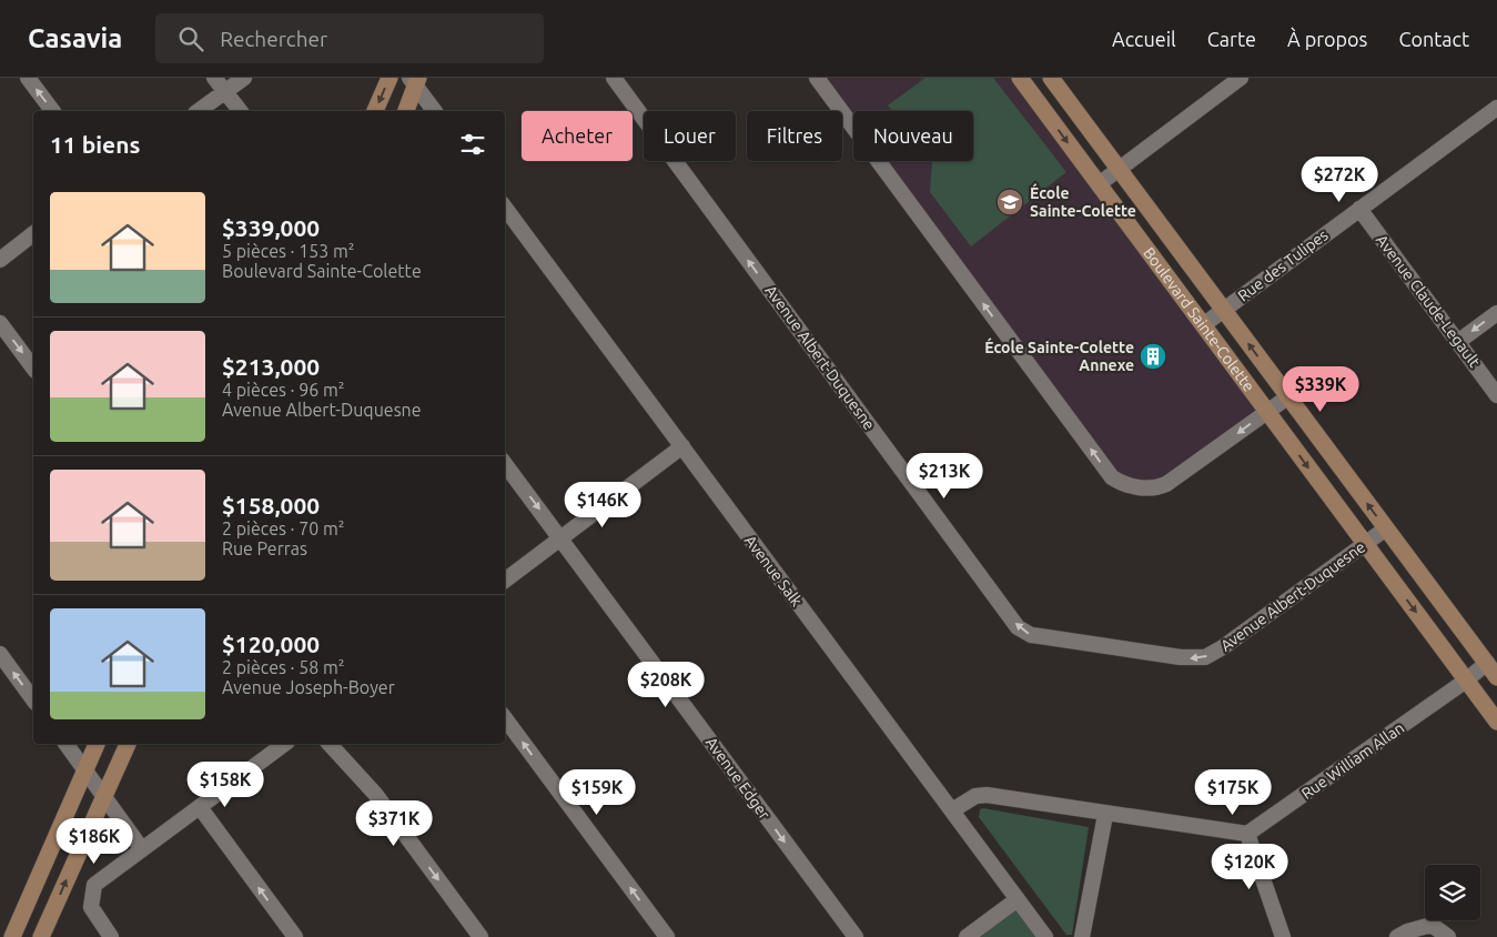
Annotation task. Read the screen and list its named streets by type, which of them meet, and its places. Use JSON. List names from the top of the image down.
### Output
{
  "streets": {
    "street": [
      "Rue des Tulipes",
      "Avenue Claude-Legault",
      "Boulevard Sainte-Colette",
      "Avenue Albert-Duquesne",
      "Avenue Salk",
      "Rue William Allan",
      "Avenue Edger"
    ]
  },
  "crossings": [
    ["Rue des Tulipes", "Avenue Claude-Legault"],
    ["Rue des Tulipes", "Boulevard Sainte-Colette"],
    ["Boulevard Sainte-Colette", "Avenue Albert-Duquesne"],
    ["Boulevard Sainte-Colette", "Rue William Allan"]
  ],
  "one_way": ["Avenue Albert-Duquesne", "Avenue Edger"],
  "places": {
    "school or university": ["École Sainte-Colette"],
    "building": ["École Sainte-Colette Annexe"]
  },
  "page": {
    "header": "Casavia",
    "search": "Rechercher",
    "nav": [
      "Accueil",
      "Carte",
      "À propos",
      "Contact"
    ],
    "chip": [
      "Acheter",
      "Louer",
      "Filtres",
      "Nouveau"
    ],
    "heading": "11 biens",
    "price": [
      "$272K",
      "$339K",
      "$213K",
      "$146K",
      "$208K",
      "$158K",
      "$159K",
      "$175K",
      "$371K",
      "$186K",
      "$120K"
    ],
    "list": [
      {
        "name": "$339,000",
        "note": "5 pièces · 153 m² · Boulevard Sainte-Colette"
      },
      {
        "name": "$213,000",
        "note": "4 pièces · 96 m² · Avenue Albert-Duquesne"
      },
      {
        "name": "$158,000",
        "note": "2 pièces · 70 m² · Rue Perras"
      },
      {
        "name": "$120,000",
        "note": "2 pièces · 58 m² · Avenue Joseph-Boyer"
      }
    ]
  }
}
